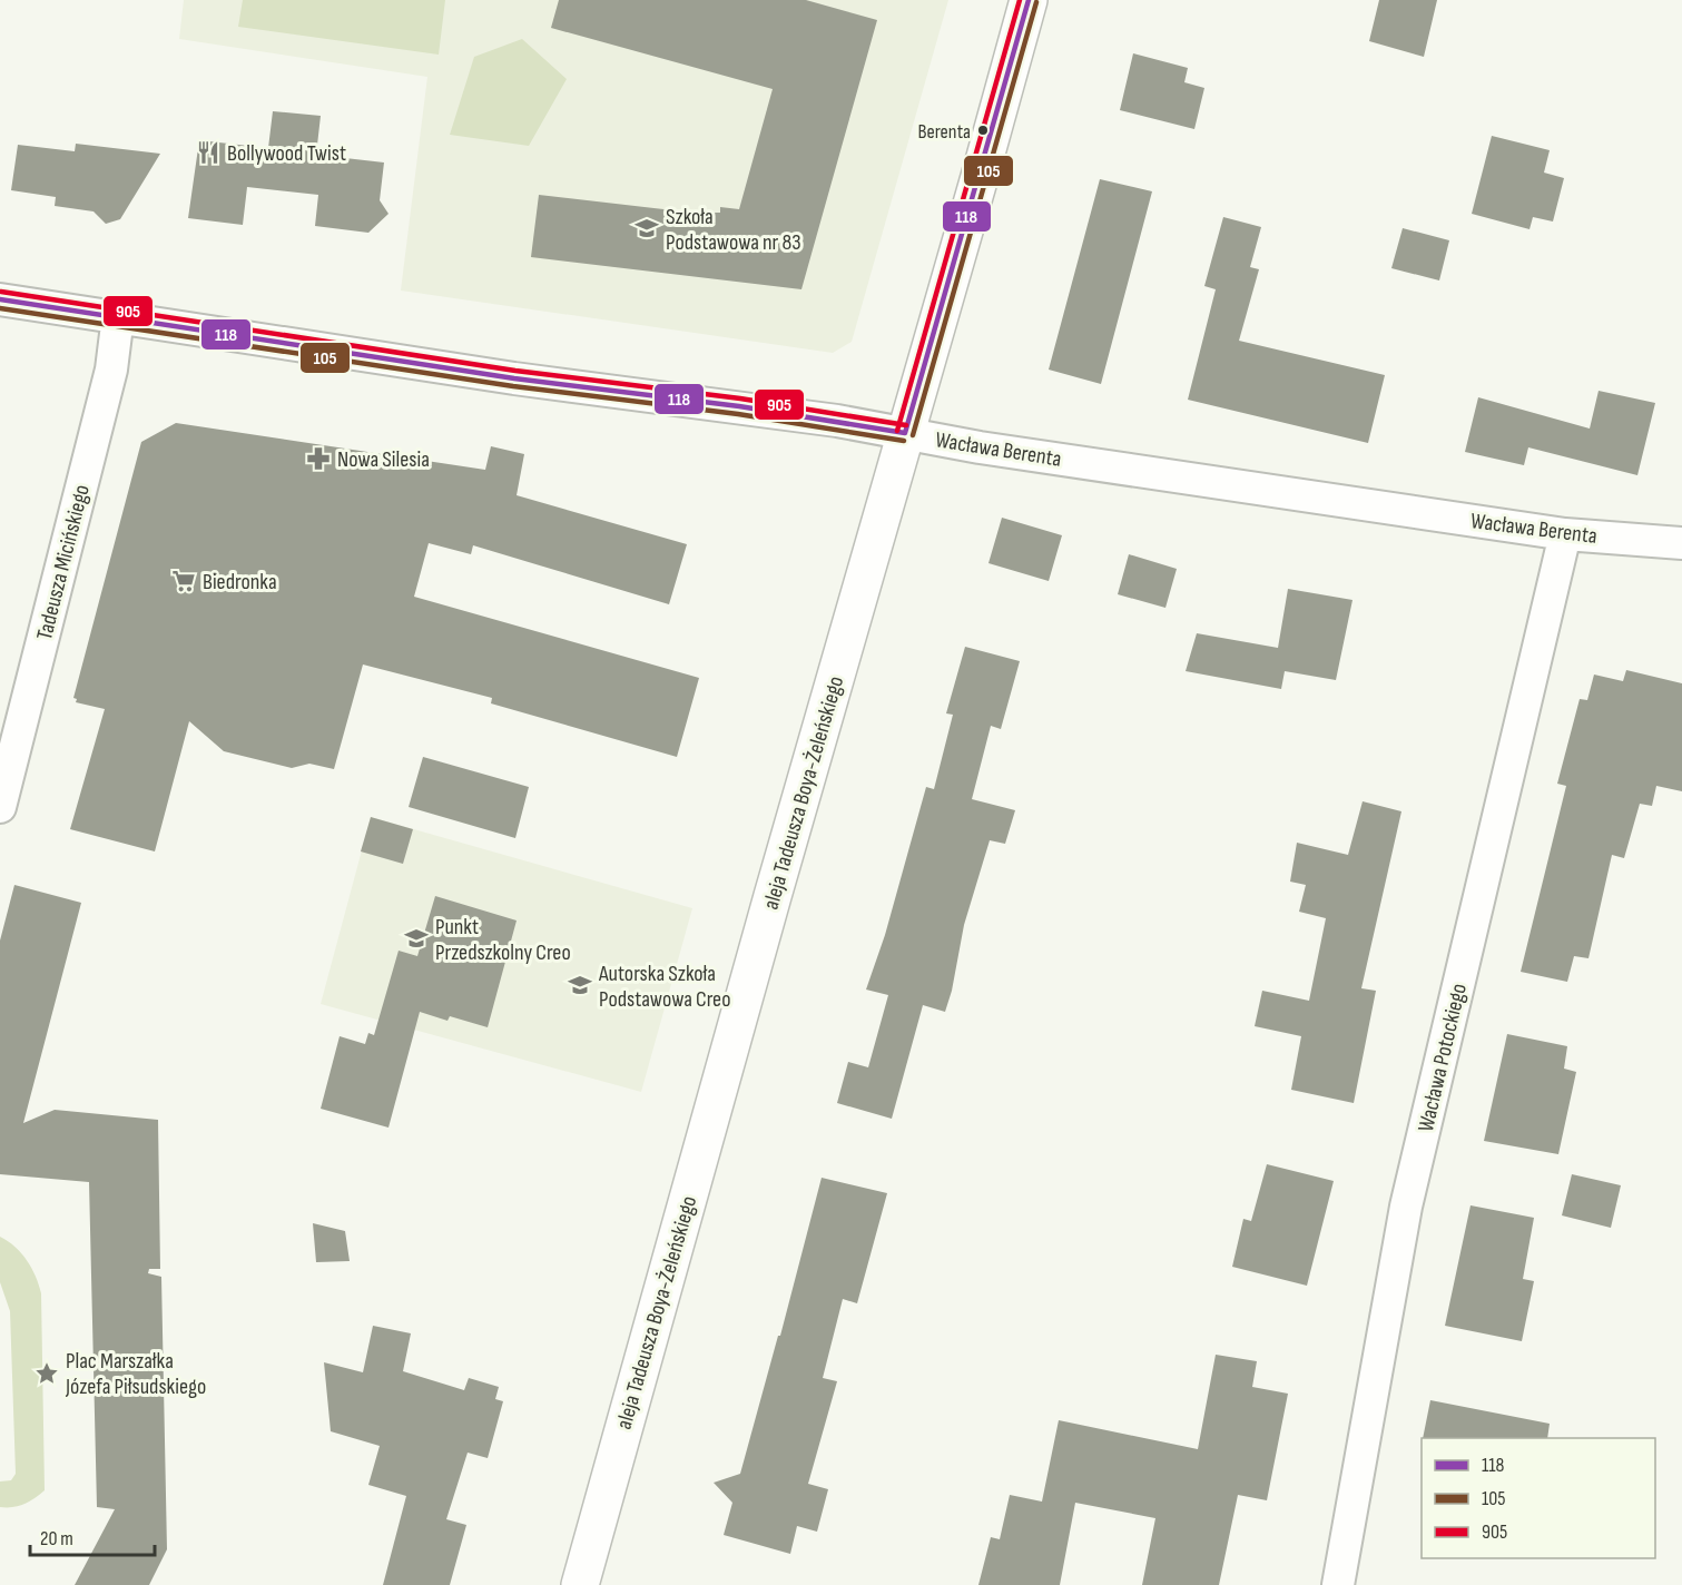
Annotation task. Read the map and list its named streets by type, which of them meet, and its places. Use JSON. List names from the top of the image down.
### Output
{
  "streets": {
    "street": [
      "Wacława Berenta",
      "Tadeusza Micińskiego",
      "aleja Tadeusza Boya-Żeleńskiego",
      "Wacława Potockiego"
    ]
  },
  "crossings": [
    ["Wacława Berenta", "Tadeusza Micińskiego"],
    ["Wacława Berenta", "aleja Tadeusza Boya-Żeleńskiego"],
    ["Wacława Berenta", "Wacława Potockiego"]
  ],
  "places": {
    "other": ["Berenta"],
    "restaurant": ["Bollywood Twist"],
    "school or university": ["Szkoła Podstawowa nr 83", "Punkt Przedszkolny Creo", "Autorska Szkoła Podstawowa Creo"],
    "pharmacy": ["Nowa Silesia"],
    "supermarket": ["Biedronka"],
    "place": ["Plac Marszałka Józefa Piłsudskiego"]
  },
  "lines": ["transit line 118", "transit line 905", "transit line 105"],
  "legend": ["118", "105", "905"],
  "scale_bar": "20 m"
}
